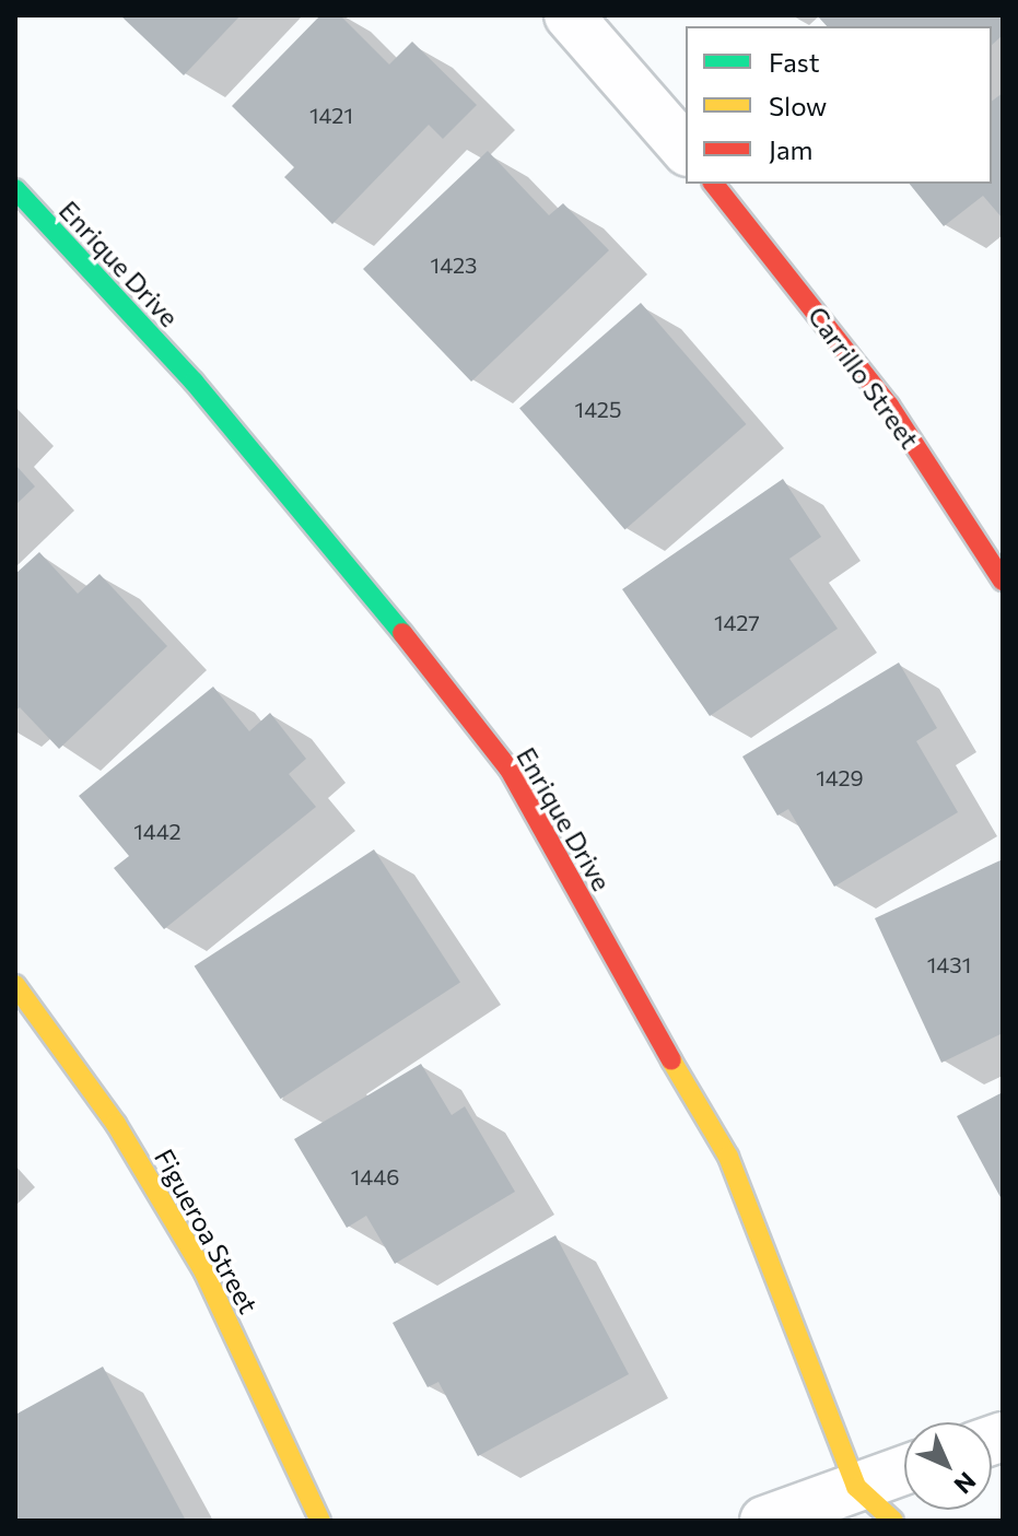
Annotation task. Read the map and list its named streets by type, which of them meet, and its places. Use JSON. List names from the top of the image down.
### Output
{
  "streets": {
    "street": ["Enrique Drive", "Carrillo Street", "Figueroa Street"]
  },
  "house_numbers": [
    "1421",
    "1423",
    "1425",
    "1427",
    "1429",
    "1442",
    "1431",
    "1446"
  ],
  "legend": ["Fast", "Slow", "Jam"],
  "north": "bottom right"
}
